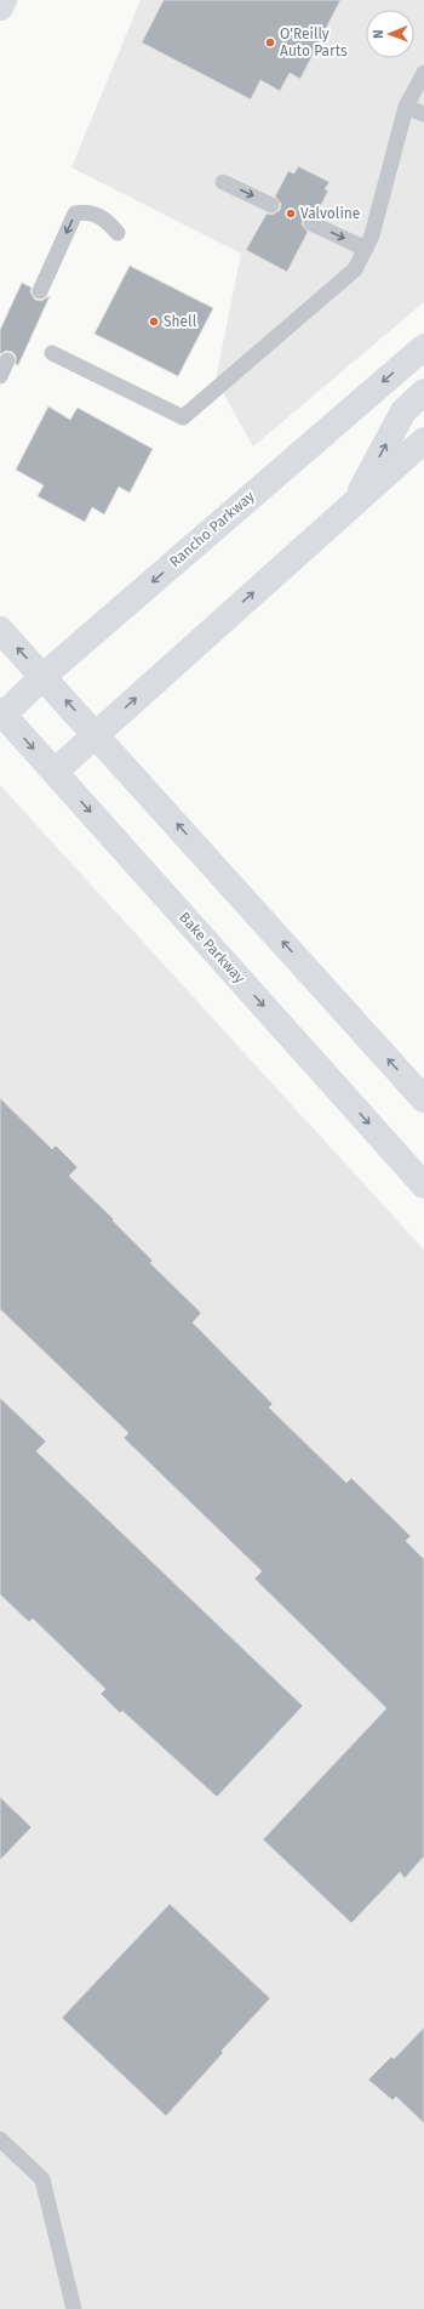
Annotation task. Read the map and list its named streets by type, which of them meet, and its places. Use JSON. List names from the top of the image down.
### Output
{
  "streets": {
    "main road": ["Rancho Parkway", "Bake Parkway"]
  },
  "crossings": [
    ["Rancho Parkway", "Bake Parkway"]
  ],
  "places": ["O'Reilly Auto Parts", "Valvoline", "Shell"],
  "north": "left"
}
